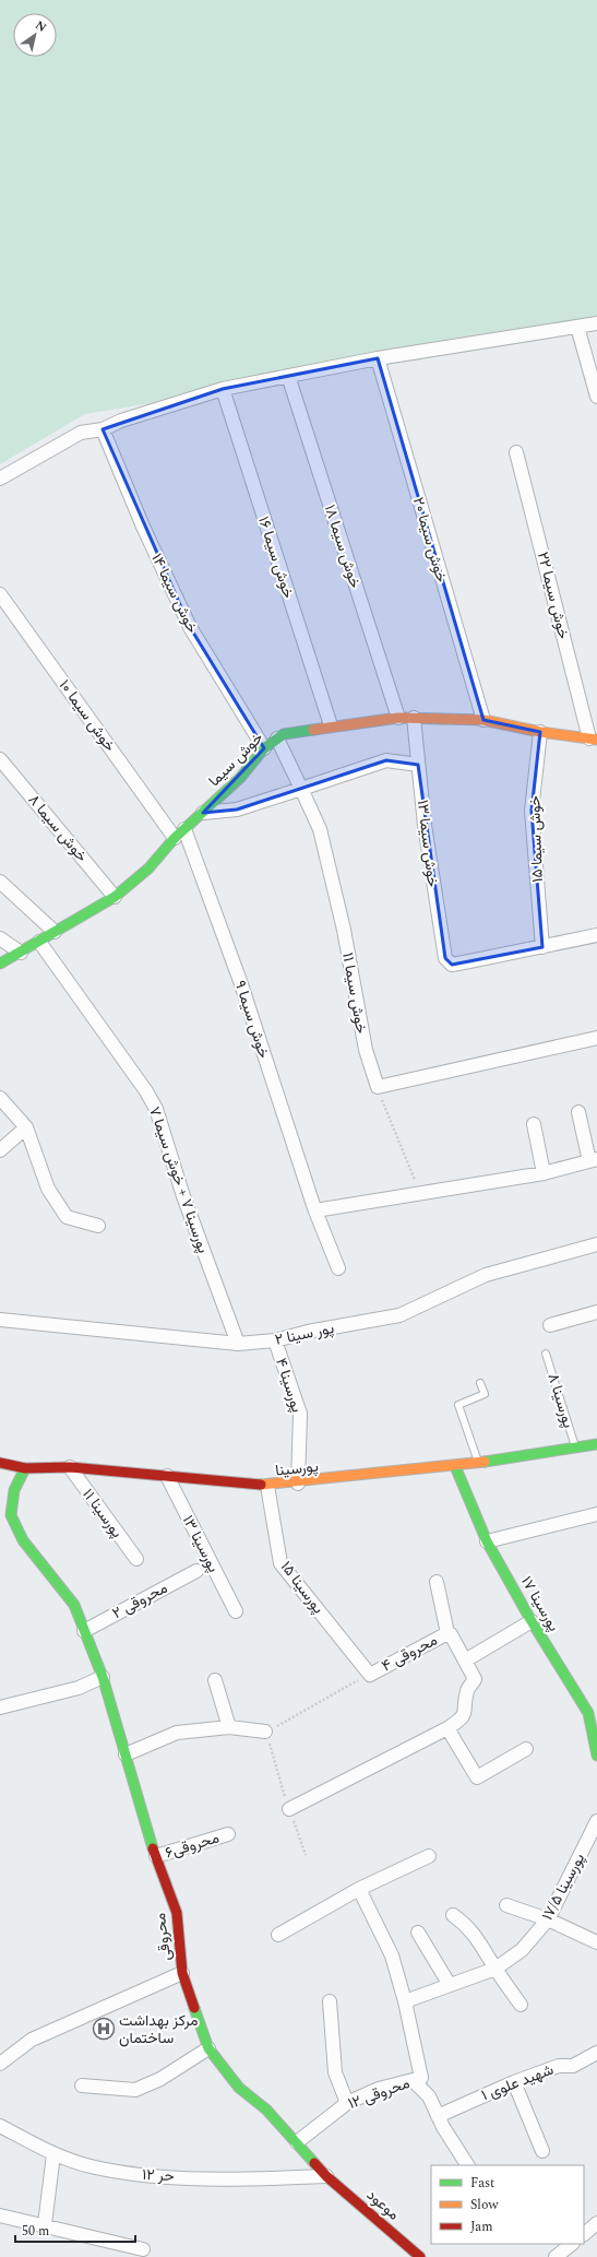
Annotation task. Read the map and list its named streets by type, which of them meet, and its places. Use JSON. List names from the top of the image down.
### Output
{
  "streets": {
    "street": [
      "خوش سیما ۲۰",
      "خوش سیما ۱۸",
      "خوش سیما ۱۶",
      "خوش سیما ۱۴",
      "خوش سیما ۲۲",
      "خوش سیما ۱۰",
      "خوش سیما",
      "خوش سیما ۸",
      "خوش سیما ۱۵",
      "خوش سیما ۱۳",
      "خوش سیما ۱۱",
      "خوش سیما ۹",
      "پورسینا ۷ + خوش سیما ۷",
      "پور سینا ۲",
      "پورسینا ۴",
      "پورسینا",
      "پورسینا ۱۱",
      "پورسینا ۱۳",
      "پورسینا ۱۵",
      "محروقی ۲",
      "پورسینا ۱۷",
      "محروقی ۴",
      "محروقی۶",
      "پورسینا ۱۷/۵",
      "محروقی",
      "شهید علوی ۱",
      "محروقی ۱۲",
      "حر ۱۲",
      "موعود"
    ],
    "lane": ["پورسینا ۸"]
  },
  "crossings": [
    ["خوش سیما ۲۰", "خوش سیما"],
    ["خوش سیما ۱۸", "خوش سیما"],
    ["خوش سیما ۱۶", "خوش سیما"],
    ["خوش سیما ۱۴", "خوش سیما"],
    ["خوش سیما ۲۲", "خوش سیما"],
    ["خوش سیما ۱۰", "خوش سیما"],
    ["خوش سیما", "خوش سیما ۸"],
    ["خوش سیما", "خوش سیما ۱۵"],
    ["خوش سیما", "خوش سیما ۱۳"],
    ["خوش سیما", "خوش سیما ۱۱"],
    ["خوش سیما", "خوش سیما ۹"],
    ["خوش سیما", "پورسینا ۷ + خوش سیما ۷"],
    ["خوش سیما ۱۵", "خوش سیما ۱۳"],
    ["پورسینا ۷ + خوش سیما ۷", "پور سینا ۲"],
    ["پور سینا ۲", "پورسینا ۴"],
    ["پورسینا ۴", "پورسینا"],
    ["پورسینا ۸", "پورسینا"],
    ["پورسینا", "پورسینا ۱۱"],
    ["پورسینا", "پورسینا ۱۳"],
    ["پورسینا", "پورسینا ۱۵"],
    ["پورسینا", "پورسینا ۱۷"],
    ["پورسینا", "محروقی"],
    ["پورسینا ۱۵", "محروقی ۴"],
    ["محروقی ۲", "محروقی"],
    ["محروقی۶", "محروقی"],
    ["محروقی", "محروقی ۱۲"],
    ["محروقی", "حر ۱۲"],
    ["محروقی", "موعود"],
    ["حر ۱۲", "موعود"]
  ],
  "places": {
    "hospital": ["مرکز بهداشت ساختمان"]
  },
  "legend": ["Fast", "Slow", "Jam"],
  "scale_bar": "50 m",
  "north": "top right"
}
